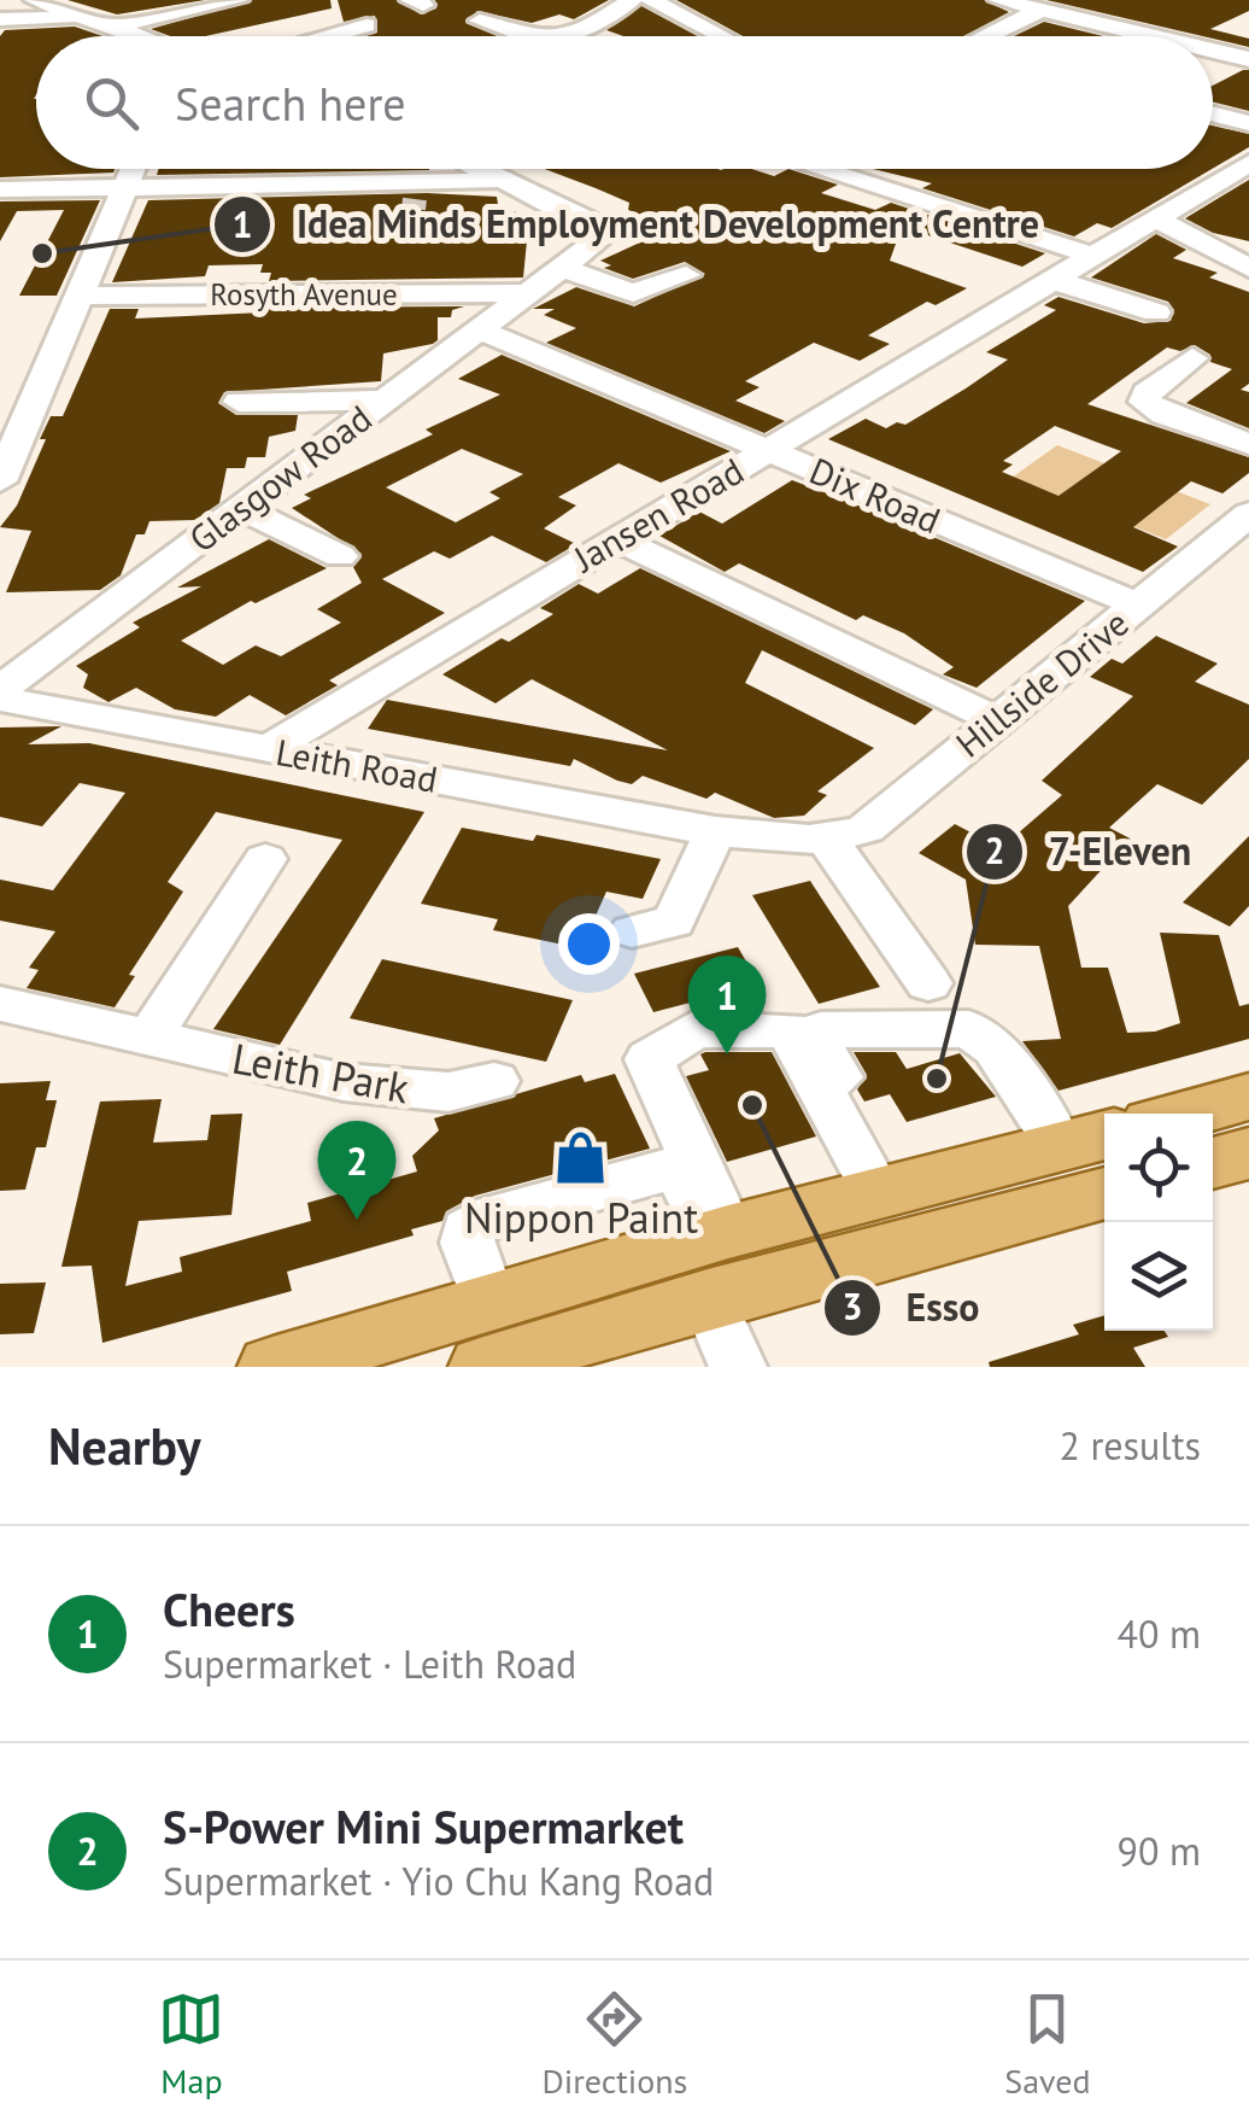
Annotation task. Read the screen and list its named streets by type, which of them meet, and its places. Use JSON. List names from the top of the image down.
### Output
{
  "streets": {
    "street": [
      "Rosyth Avenue",
      "Glasgow Road",
      "Dix Road",
      "Jansen Road",
      "Hillside Drive",
      "Leith Road",
      "Leith Park"
    ]
  },
  "crossings": [
    ["Rosyth Avenue", "Glasgow Road"],
    ["Glasgow Road", "Dix Road"],
    ["Glasgow Road", "Leith Road"],
    ["Dix Road", "Jansen Road"],
    ["Dix Road", "Hillside Drive"],
    ["Jansen Road", "Leith Road"],
    ["Hillside Drive", "Leith Road"]
  ],
  "places": {
    "other": ["Idea Minds Employment Development Centre", "7-Eleven", "Esso"],
    "shop": ["Nippon Paint"]
  },
  "page": {
    "search": "Search here",
    "pins": ["1", "2"],
    "heading": ["Nearby", "2 results"],
    "list": [
      {
        "mark": "1",
        "name": "Cheers",
        "note": "Supermarket · Leith Road",
        "value": "40 m"
      },
      {
        "mark": "2",
        "name": "S-Power Mini Supermarket",
        "note": "Supermarket · Yio Chu Kang Road",
        "value": "90 m"
      }
    ],
    "nav": ["Map", "Directions", "Saved"]
  }
}
